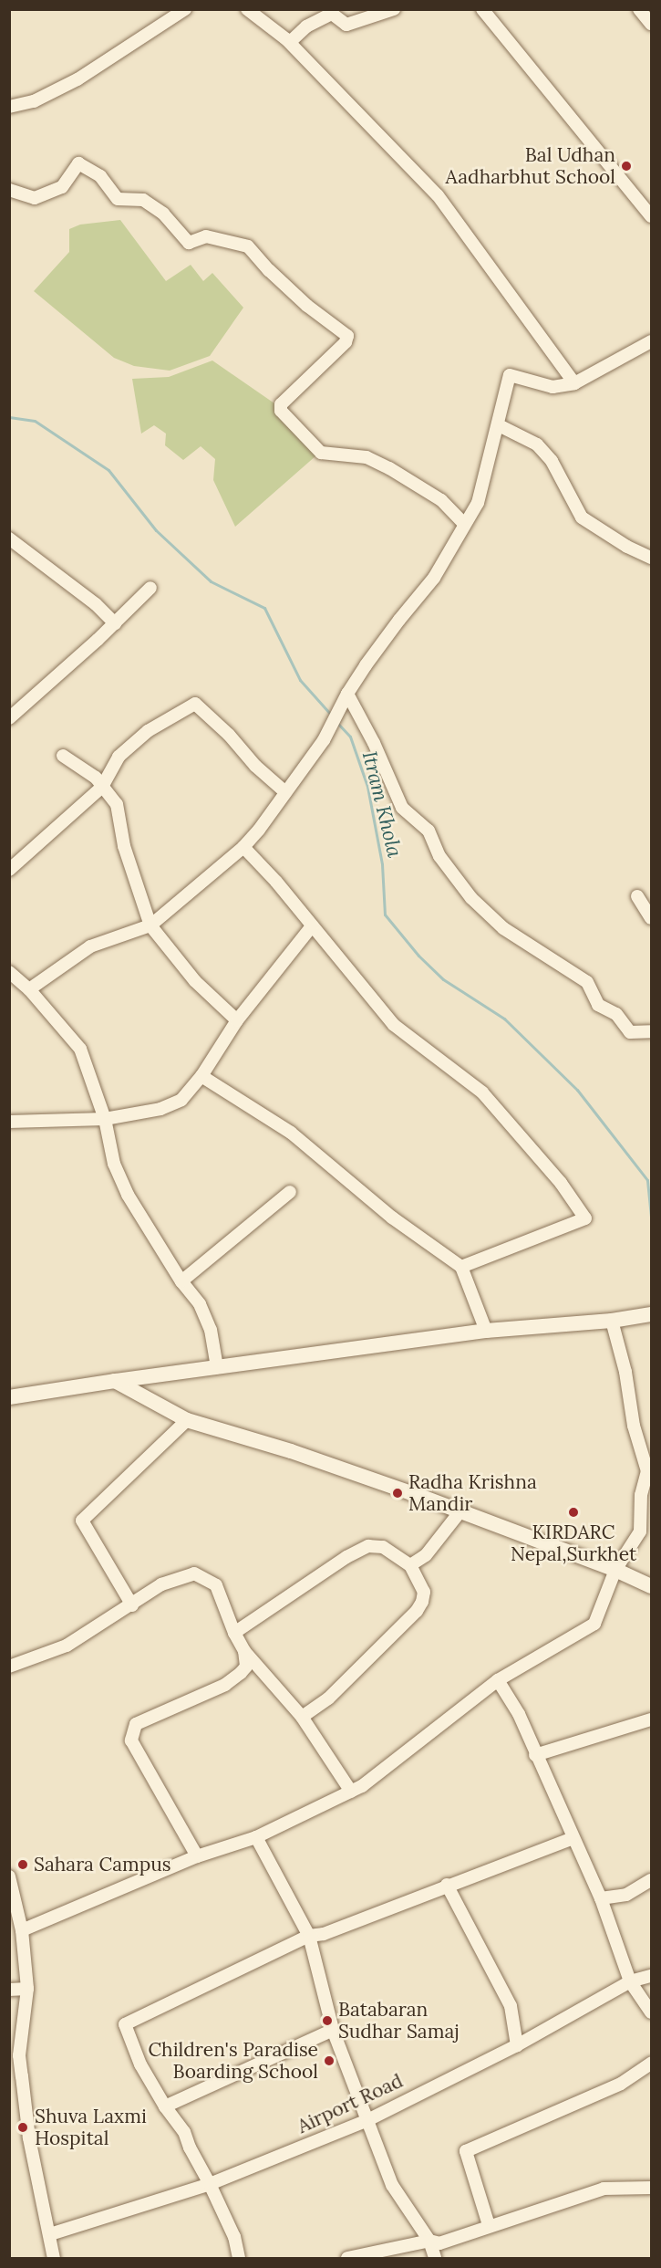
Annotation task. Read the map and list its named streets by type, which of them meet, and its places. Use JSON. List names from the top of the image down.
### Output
{
  "streets": {
    "street": ["Airport Road"]
  },
  "water": ["Itram Khola"],
  "places": [
    "Bal Udhan Aadharbhut School",
    "Radha Krishna Mandir",
    "KIRDARC Nepal,Surkhet",
    "Sahara Campus",
    "Batabaran Sudhar Samaj",
    "Children's Paradise Boarding School",
    "Shuva Laxmi Hospital"
  ]
}
